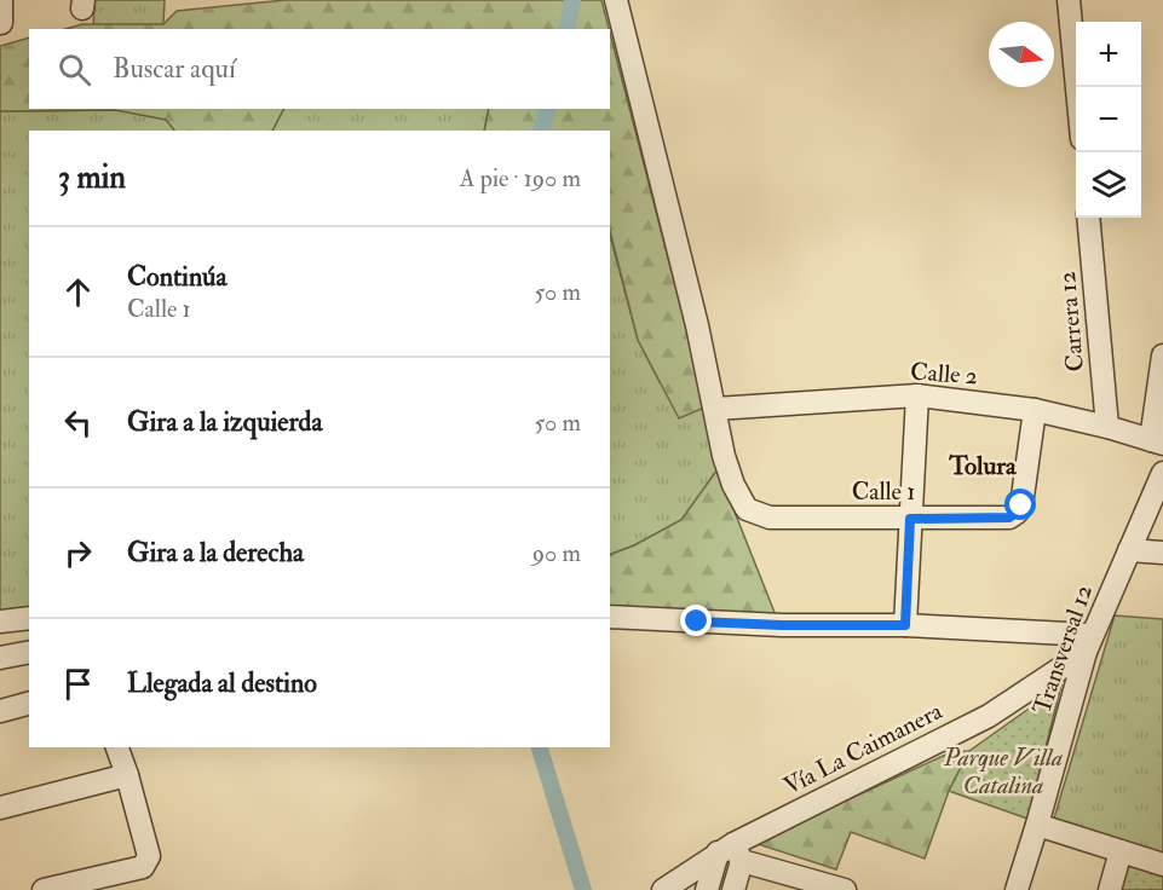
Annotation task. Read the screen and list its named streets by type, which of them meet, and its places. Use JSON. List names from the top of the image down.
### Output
{
  "streets": {
    "street": [
      "Carrera 12",
      "Calle 2",
      "Calle 1",
      "Transversal 12",
      "Vía La Caimanera"
    ]
  },
  "crossings": [
    ["Carrera 12", "Calle 2"],
    ["Calle 2", "Calle 1"],
    ["Transversal 12", "Vía La Caimanera"]
  ],
  "districts": ["Tolura"],
  "parks": ["Parque Villa Catalina"],
  "north": "right",
  "page": {
    "map_buttons": ["+", "−"],
    "search": "Buscar aquí",
    "heading": ["3 min", "A pie · 190 m"],
    "list": [
      ["Continúa", "Calle 1", "50 m"],
      ["Gira a la izquierda", "50 m"],
      ["Gira a la derecha", "90 m"],
      "Llegada al destino"
    ]
  }
}
